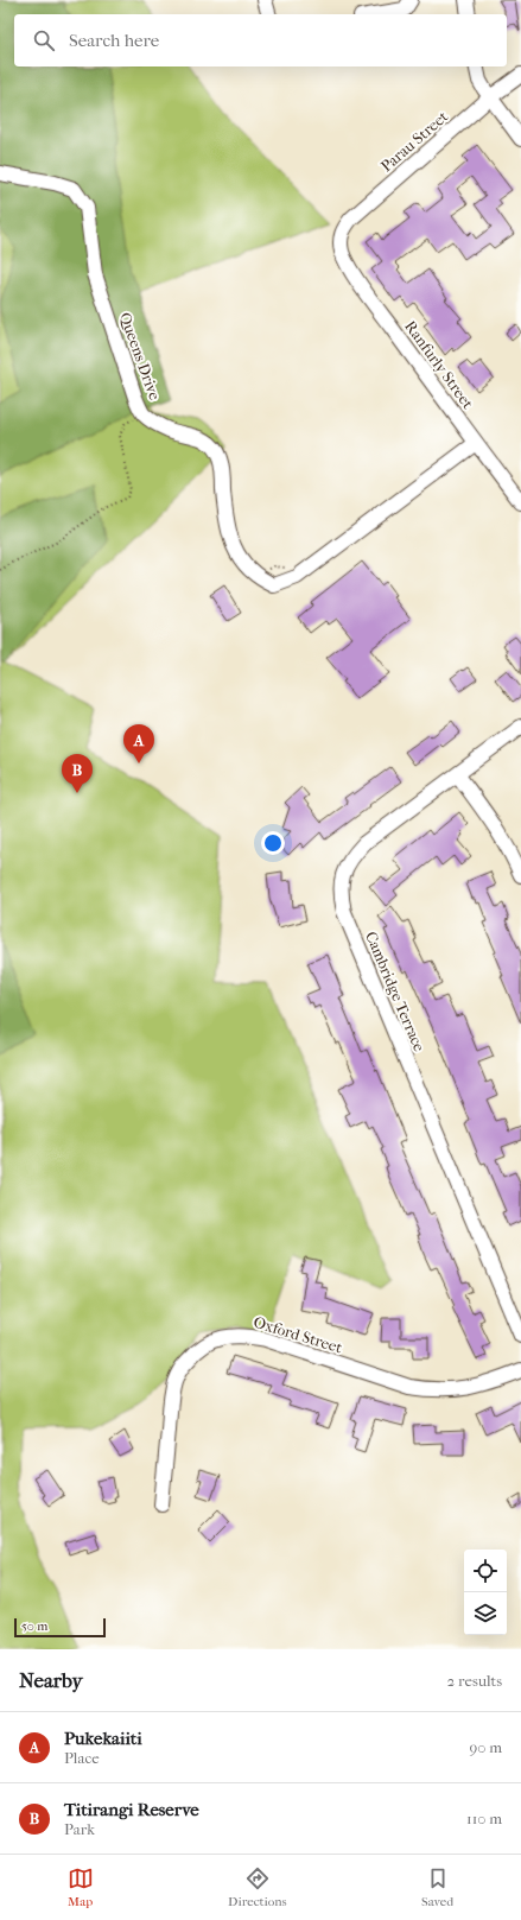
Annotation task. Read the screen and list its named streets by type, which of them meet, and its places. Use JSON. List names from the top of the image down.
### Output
{
  "streets": {
    "street": [
      "Parau Street",
      "Queens Drive",
      "Ranfurly Street",
      "Cambridge Terrace",
      "Oxford Street"
    ]
  },
  "crossings": [
    ["Parau Street", "Ranfurly Street"],
    ["Queens Drive", "Ranfurly Street"]
  ],
  "scale_bar": "50 m",
  "page": {
    "search": "Search here",
    "pins": ["A", "B"],
    "scale": "50 m",
    "heading": ["Nearby", "2 results"],
    "list": [
      {
        "mark": "A",
        "name": "Pukekaiiti",
        "note": "Place",
        "value": "90 m"
      },
      {
        "mark": "B",
        "name": "Titirangi Reserve",
        "note": "Park",
        "value": "110 m"
      }
    ],
    "nav": ["Map", "Directions", "Saved"]
  }
}
